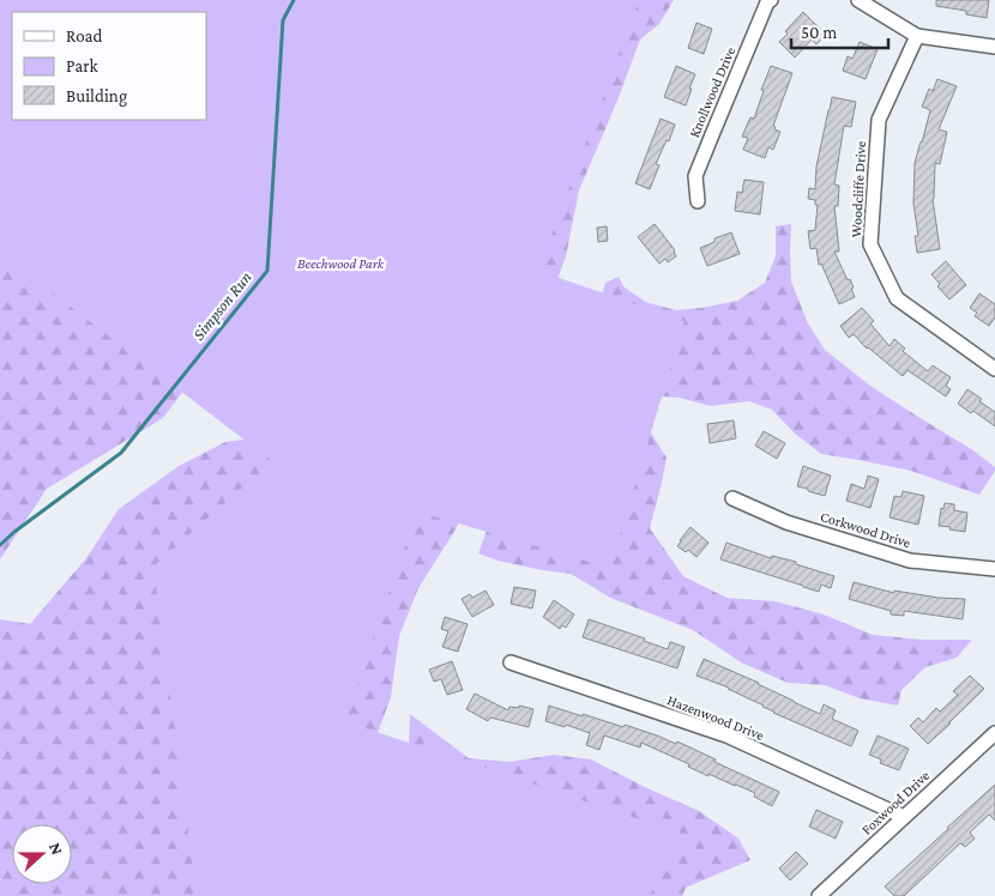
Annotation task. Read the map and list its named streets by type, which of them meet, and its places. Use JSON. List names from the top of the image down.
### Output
{
  "streets": {
    "street": [
      "Knollwood Drive",
      "Woodcliffe Drive",
      "Corkwood Drive",
      "Hazenwood Drive",
      "Foxwood Drive"
    ]
  },
  "crossings": [
    ["Hazenwood Drive", "Foxwood Drive"]
  ],
  "water": ["Simpson Run"],
  "parks": ["Beechwood Park"],
  "legend": ["Road", "Park", "Building"],
  "scale_bar": "50 m",
  "north": "right"
}
